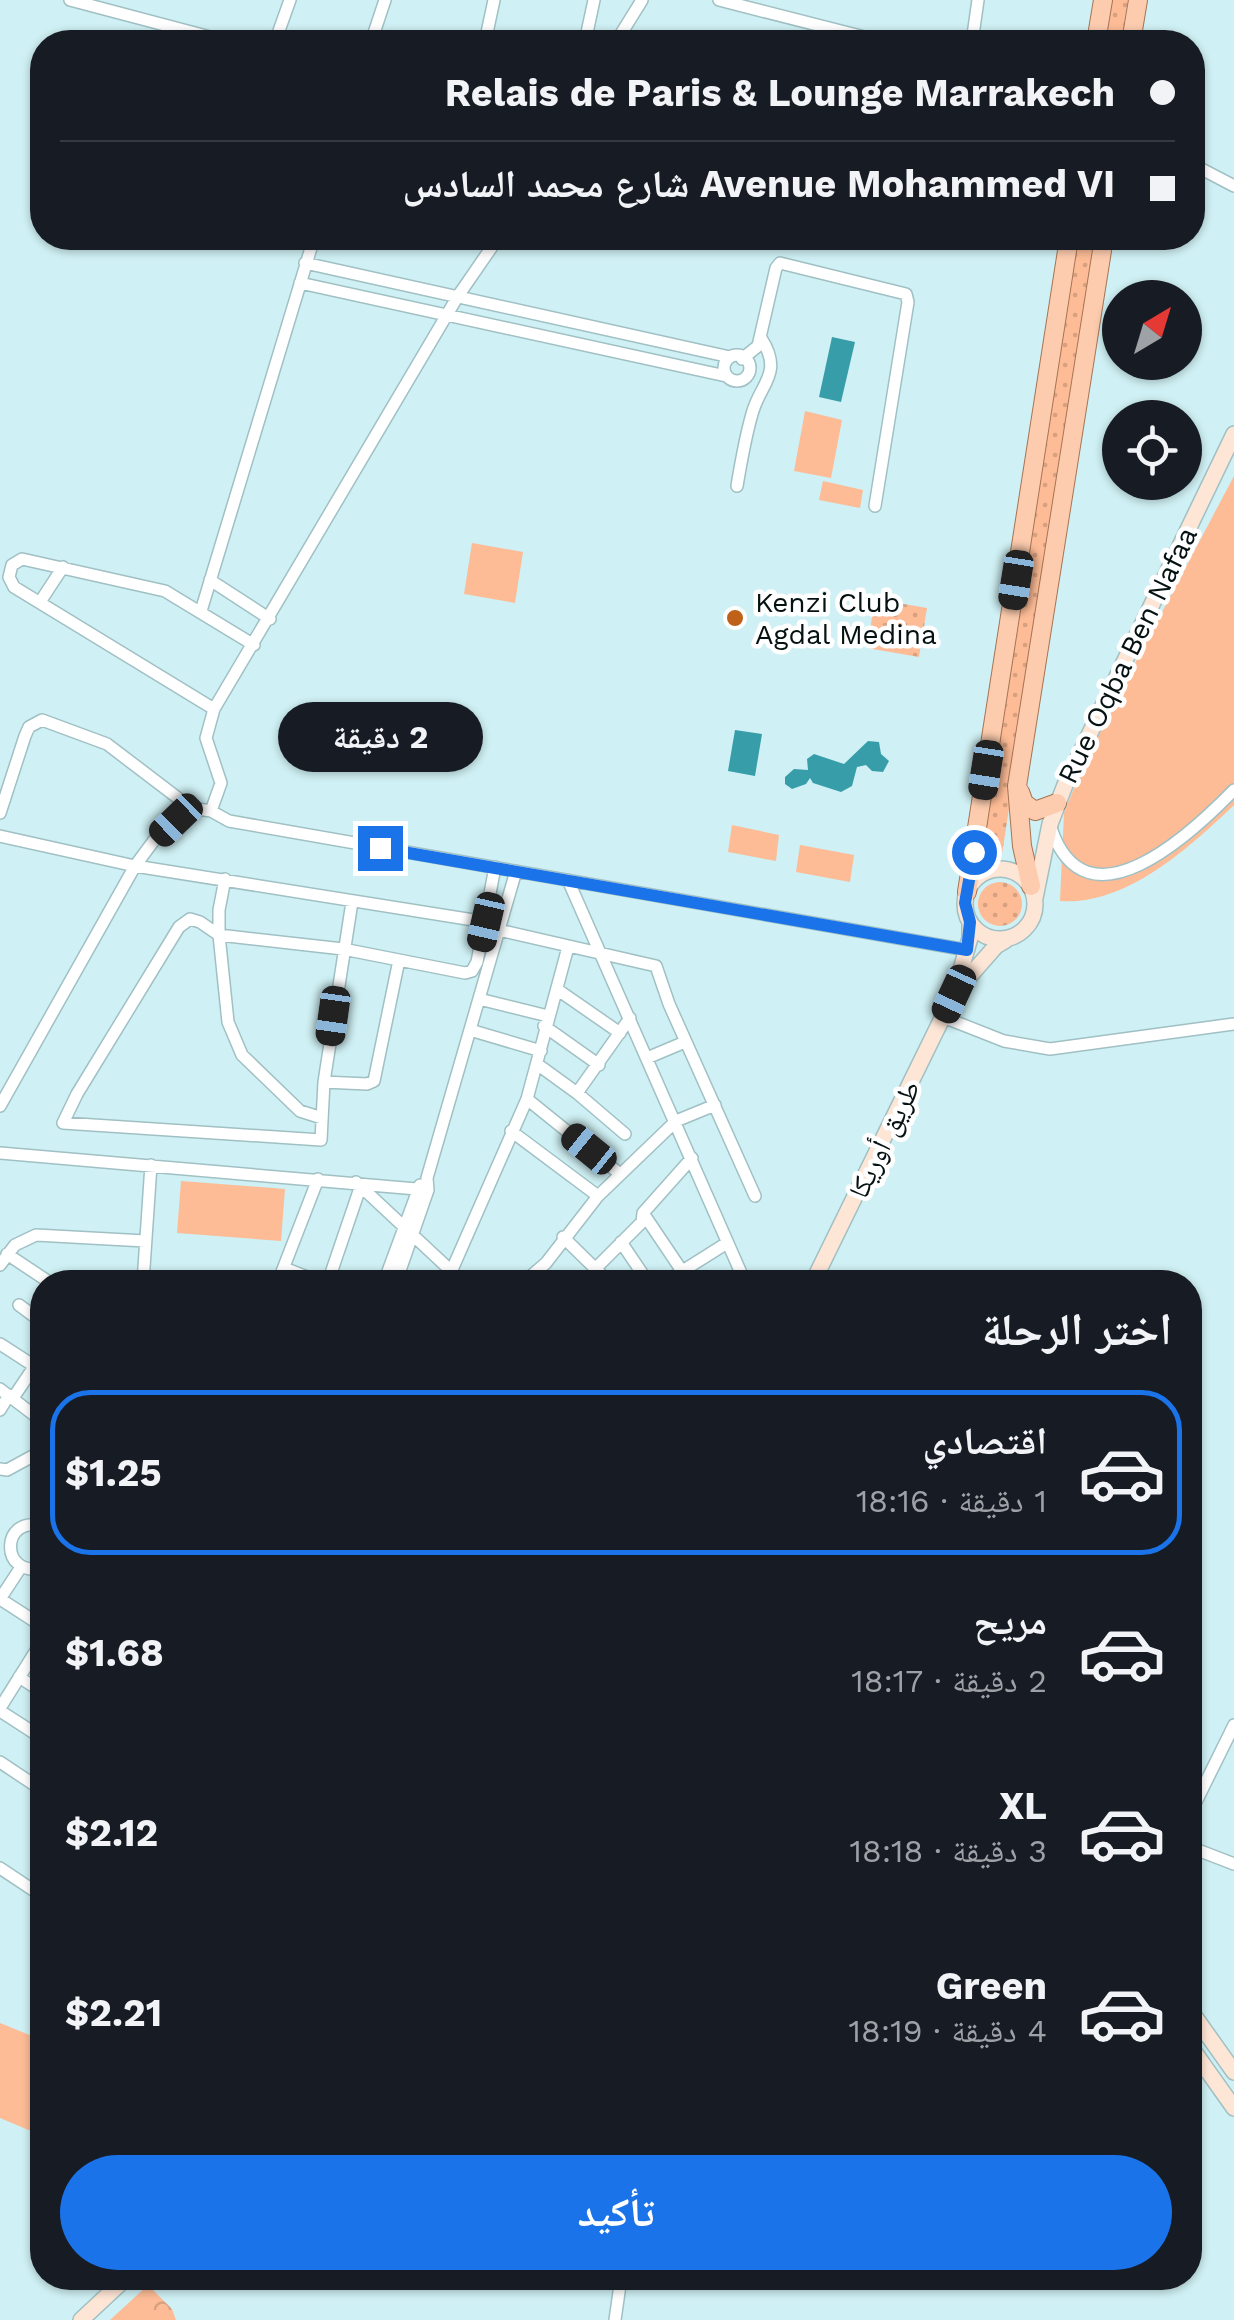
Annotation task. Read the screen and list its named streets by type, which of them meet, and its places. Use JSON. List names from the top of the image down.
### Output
{
  "streets": {
    "street": ["Rue Oqba Ben Nafaa", "طريق أوريكا"]
  },
  "crossings": [
    ["Rue Oqba Ben Nafaa", "طريق أوريكا"]
  ],
  "places": ["Kenzi Club Agdal Medina"],
  "north": "top right",
  "page": {
    "banner": ["Relais de Paris & Lounge Marrakech", "Avenue Mohammed VI شارع محمد السادس"],
    "bubble": "2 دقيقة",
    "heading": "اختر الرحلة",
    "list": [
      {
        "name": "اقتصادي",
        "note": "1 دقيقة · 18:16",
        "value": "$1.25"
      },
      {
        "name": "مريح",
        "note": "2 دقيقة · 18:17",
        "value": "$1.68"
      },
      {
        "name": "XL",
        "note": "3 دقيقة · 18:18",
        "value": "$2.12"
      },
      {
        "name": "Green",
        "note": "4 دقيقة · 18:19",
        "value": "$2.21"
      }
    ],
    "buttons": "تأكيد"
  }
}
